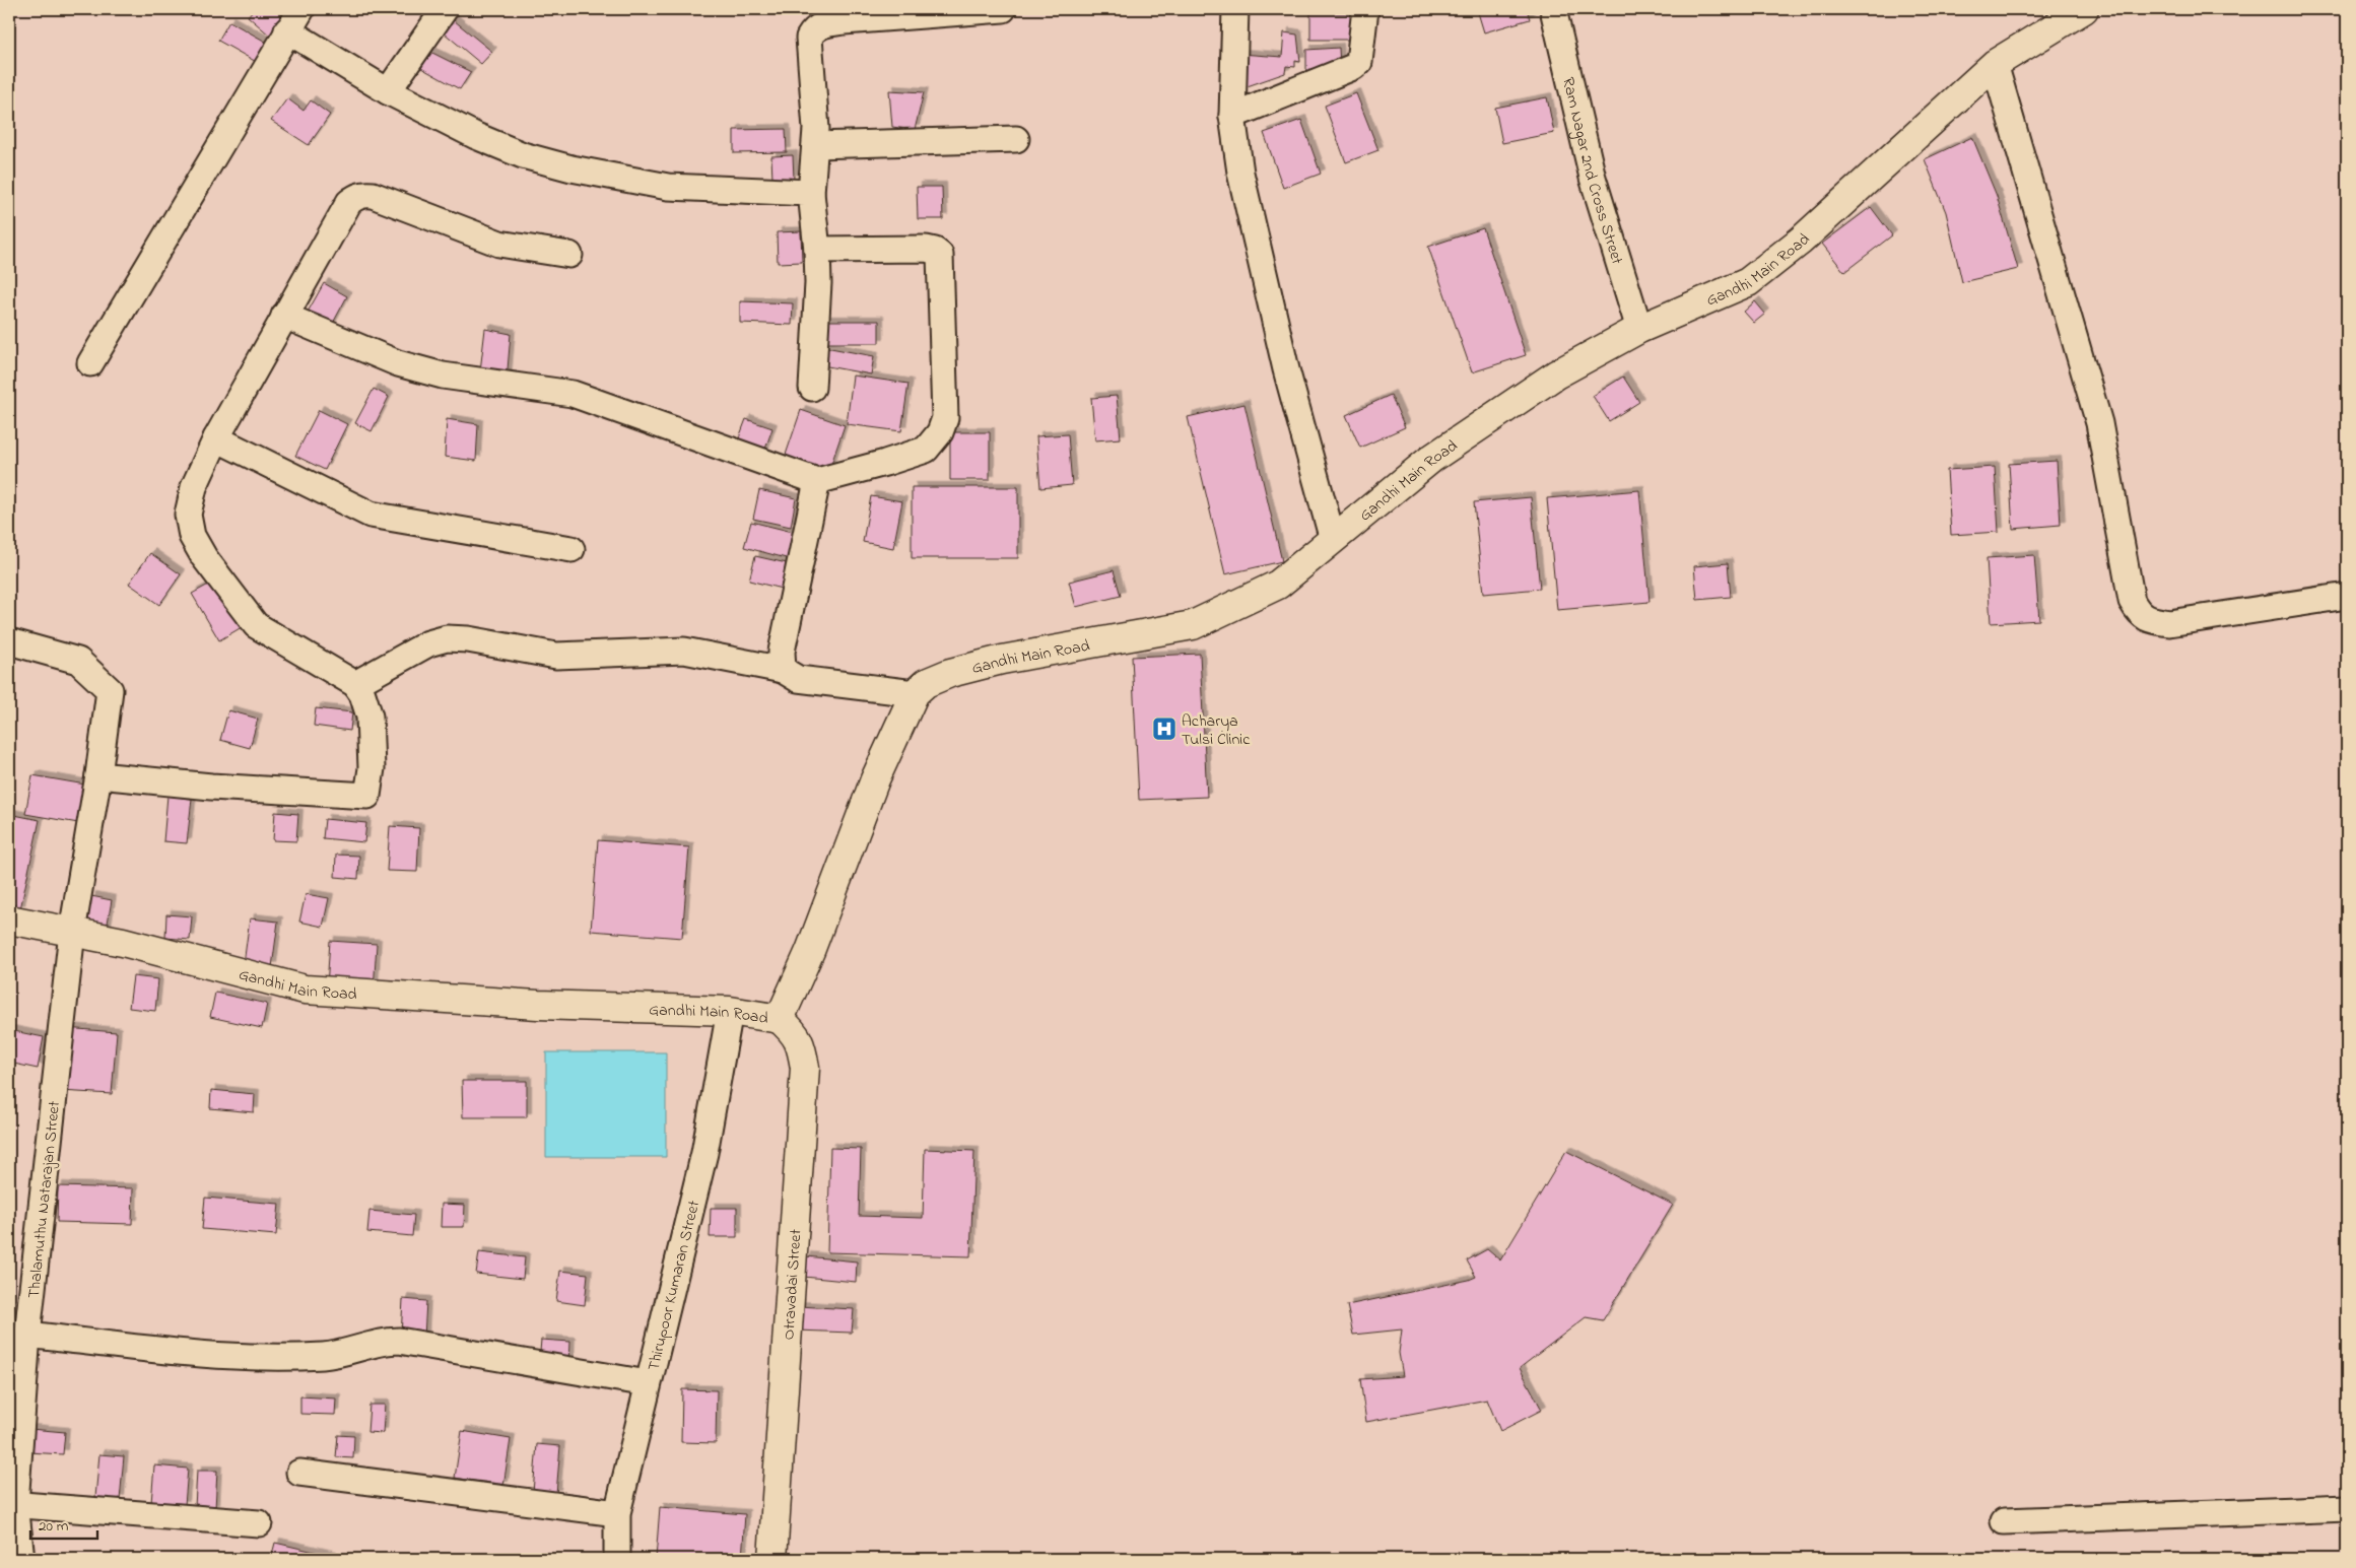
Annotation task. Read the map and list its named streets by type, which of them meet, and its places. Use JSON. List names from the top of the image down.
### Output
{
  "streets": {
    "street": [
      "Ram Nagar 2nd Cross Street",
      "Gandhi Main Road",
      "Thalamuthu Natarajan Street",
      "Thirupoor Kumaran Street",
      "Otravadai Street"
    ]
  },
  "crossings": [
    ["Ram Nagar 2nd Cross Street", "Gandhi Main Road"],
    ["Gandhi Main Road", "Thalamuthu Natarajan Street"],
    ["Gandhi Main Road", "Thirupoor Kumaran Street"],
    ["Gandhi Main Road", "Otravadai Street"]
  ],
  "places": {
    "hospital": ["Acharya Tulsi Clinic"]
  },
  "scale_bar": "20 m"
}
